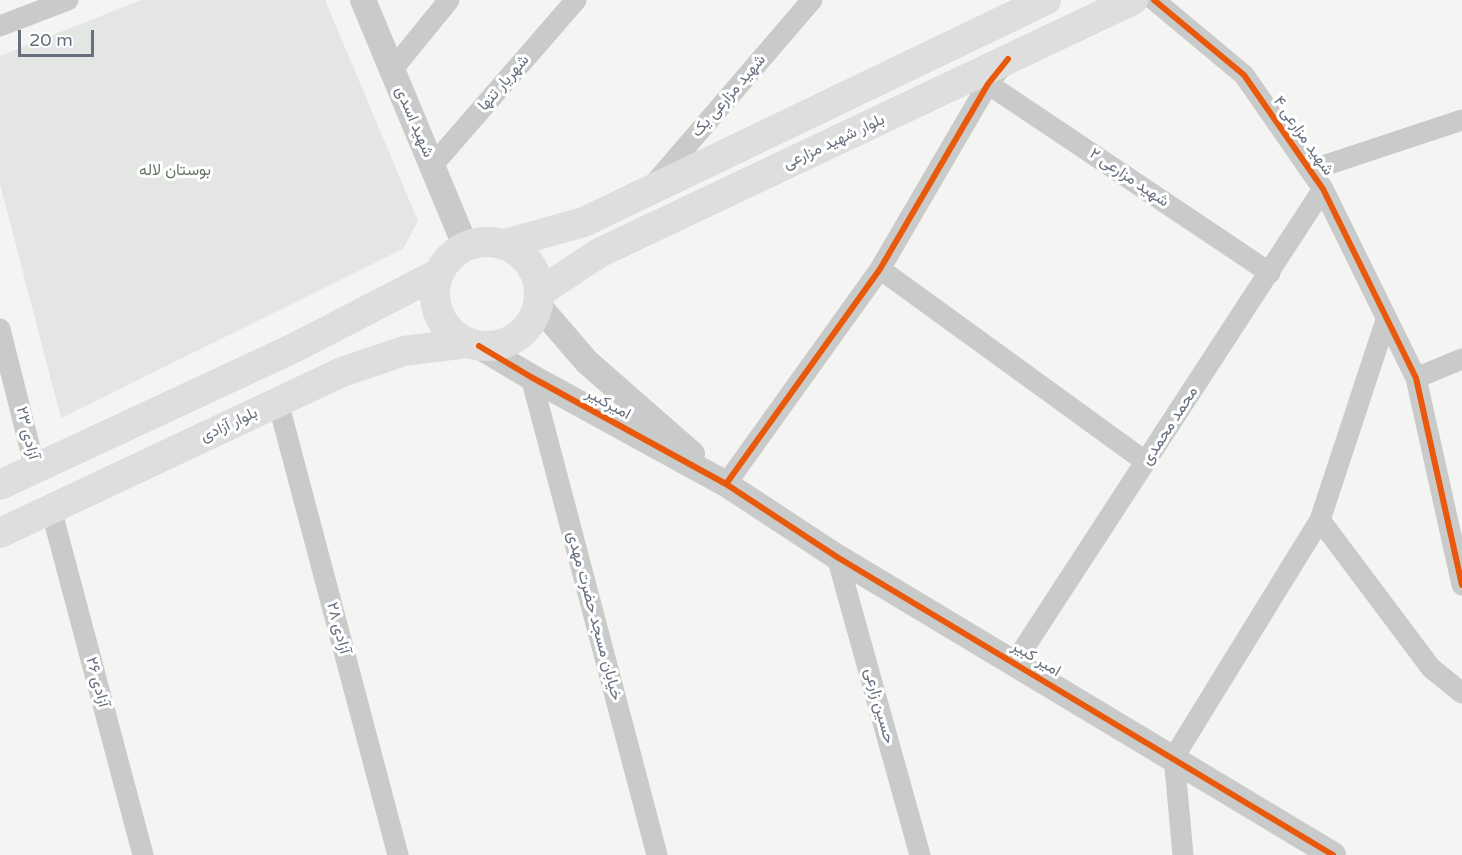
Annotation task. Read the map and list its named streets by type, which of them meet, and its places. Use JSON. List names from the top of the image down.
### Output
{
  "streets": {
    "main road": ["بلوار شهید مزارعی", "بلوار آزادی"],
    "street": [
      "شهریار تنها",
      "شهید مزارعی یک",
      "شهید اسدی",
      "شهید مزارعی ۴",
      "شهید مزارعی ۲",
      "امیرکبیر",
      "محمد محمدی",
      "آزادی ۲۳",
      "خیابان مسجد حضرت مهدی",
      "آزادی ۲۸",
      "امیر کبیر",
      "آزادی ۲۶",
      "حسین زارعی"
    ]
  },
  "crossings": [
    ["شهریار تنها", "شهید اسدی"],
    ["شهید اسدی", "بلوار شهید مزارعی"],
    ["شهید اسدی", "امیرکبیر"],
    ["شهید اسدی", "بلوار آزادی"],
    ["شهید مزارعی ۴", "محمد محمدی"],
    ["بلوار شهید مزارعی", "امیرکبیر"],
    ["بلوار شهید مزارعی", "بلوار آزادی"],
    ["شهید مزارعی ۲", "محمد محمدی"],
    ["امیرکبیر", "بلوار آزادی"],
    ["امیرکبیر", "خیابان مسجد حضرت مهدی"],
    ["امیرکبیر", "امیر کبیر"],
    ["بلوار آزادی", "آزادی ۲۸"],
    ["بلوار آزادی", "آزادی ۲۶"],
    ["محمد محمدی", "امیر کبیر"],
    ["امیر کبیر", "حسین زارعی"]
  ],
  "parks": ["بوستان لاله"],
  "scale_bar": "20 m"
}
